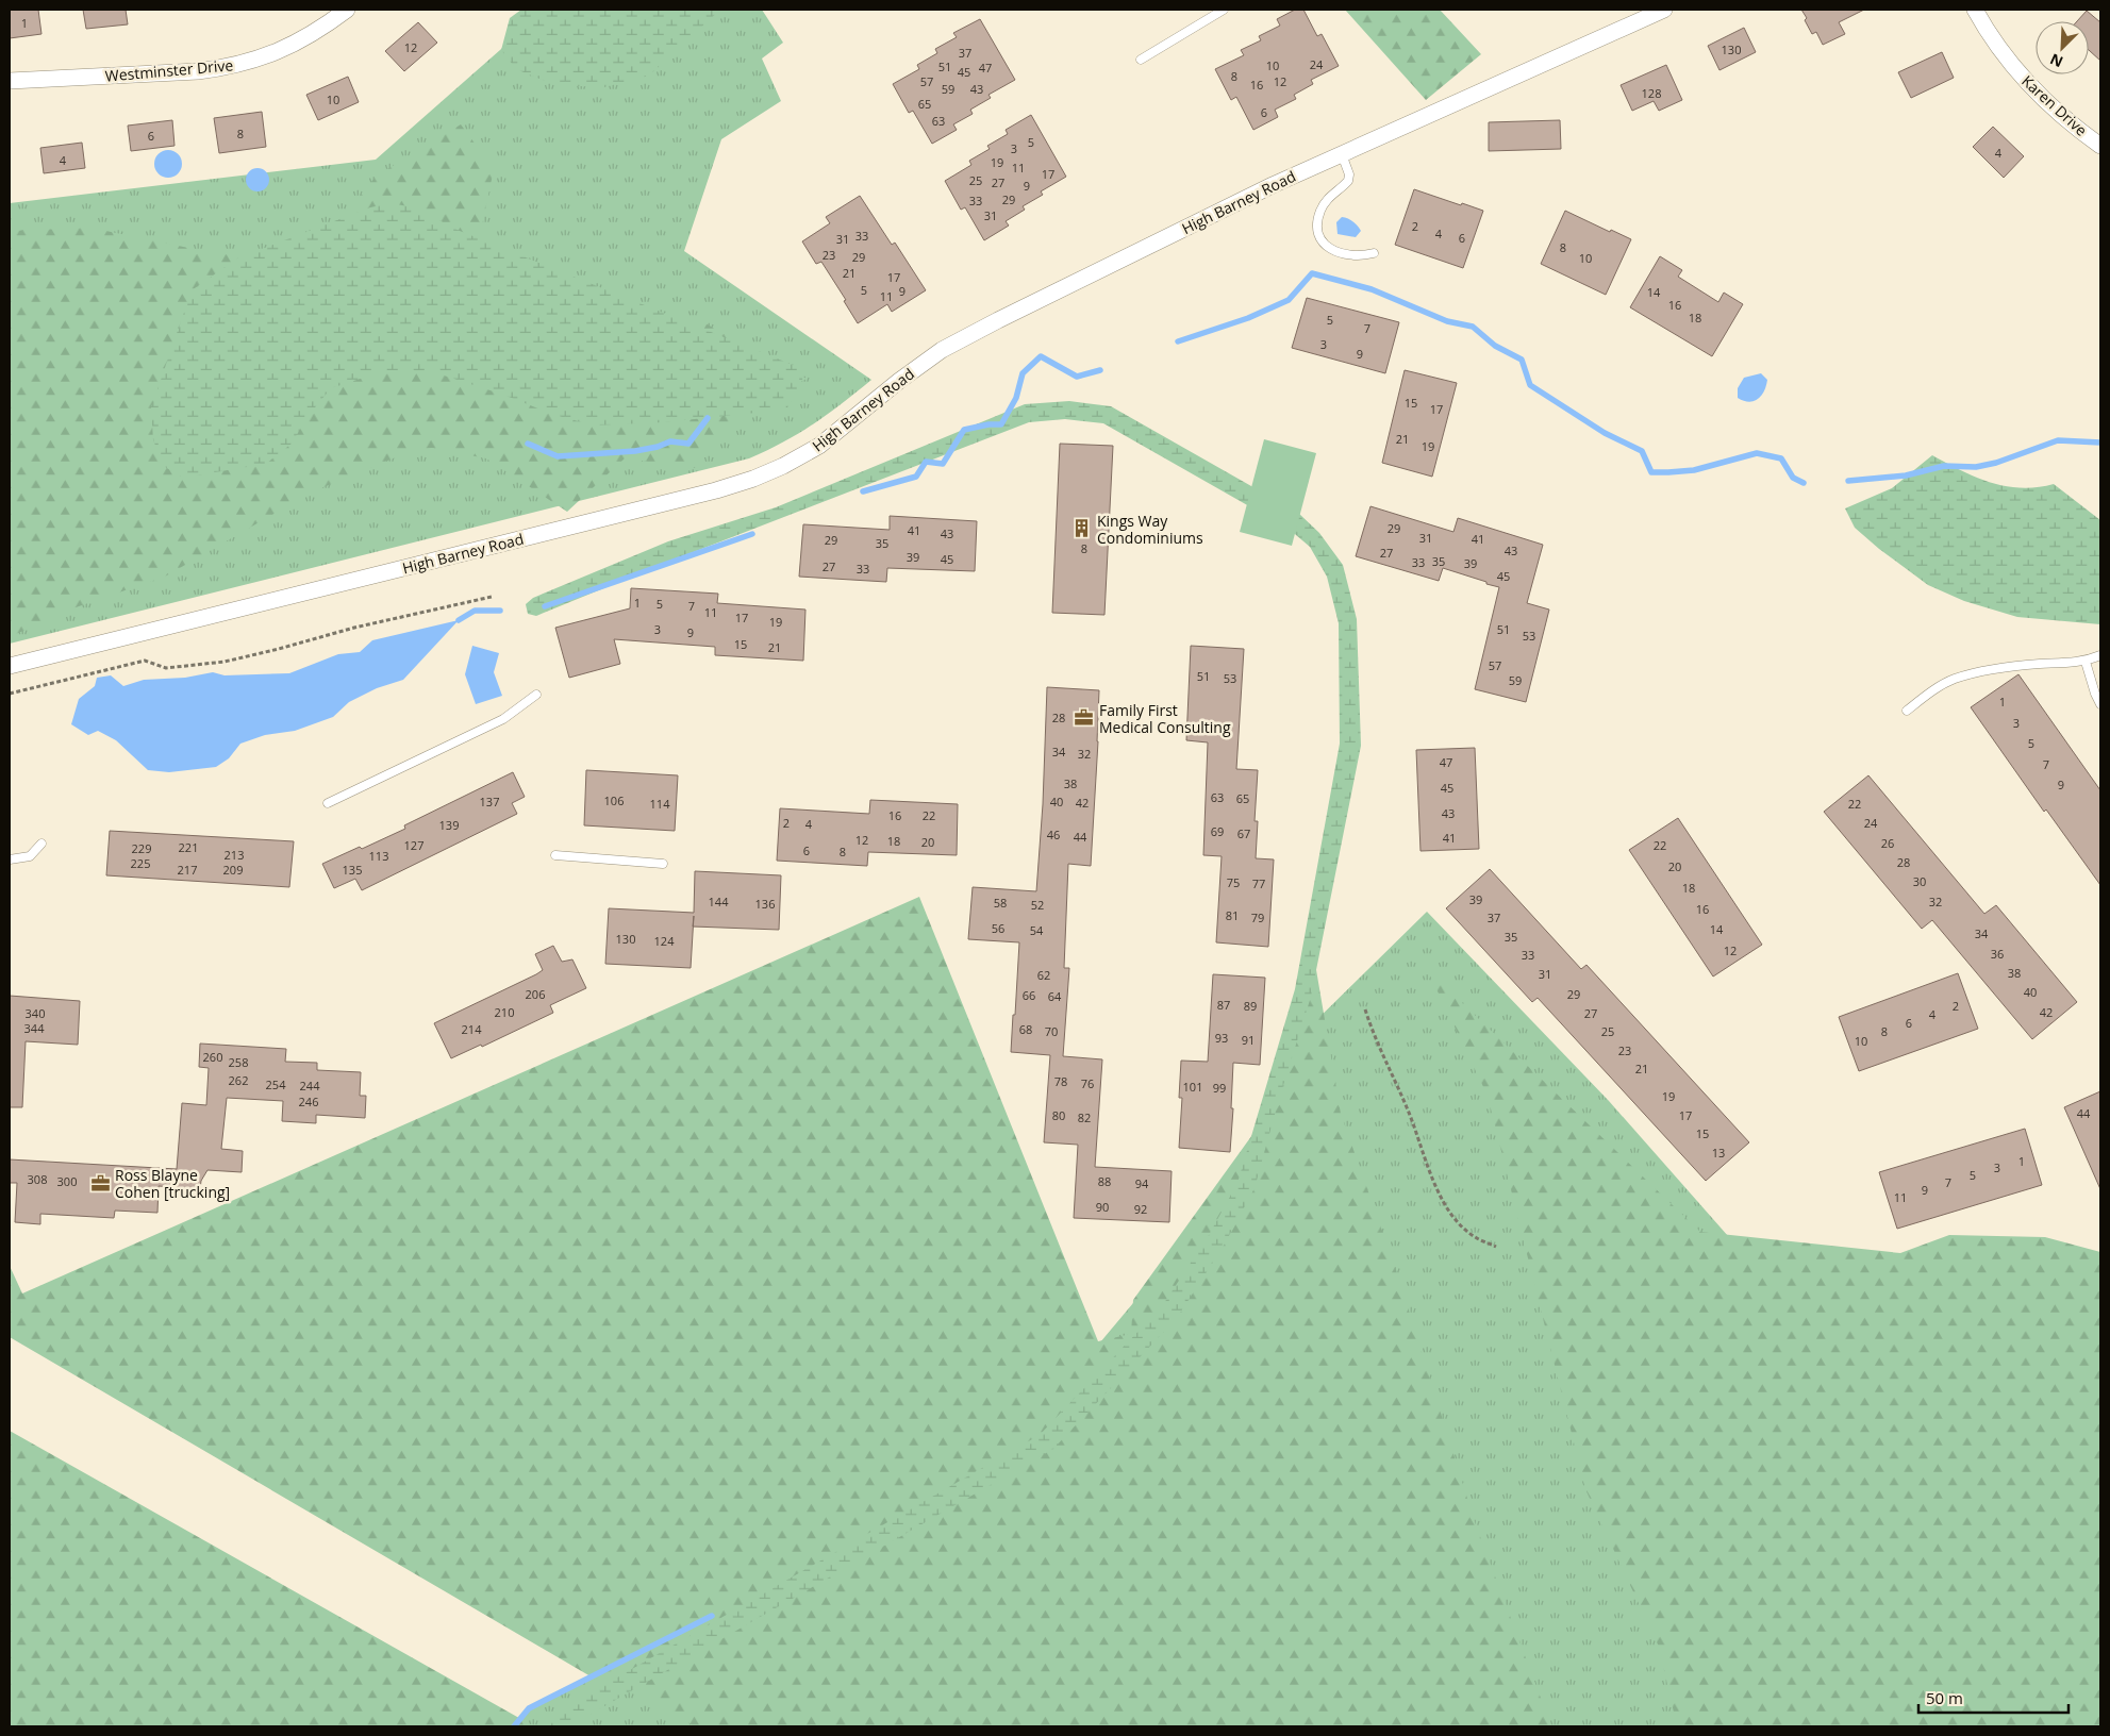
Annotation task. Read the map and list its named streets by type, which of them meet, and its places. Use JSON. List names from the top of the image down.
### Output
{
  "streets": {
    "street": ["Westminster Drive", "Karen Drive", "High Barney Road"]
  },
  "places": {
    "building": ["Kings Way Condominiums"],
    "office": ["Family First Medical Consulting", "Ross Blayne Cohen [trucking]"]
  },
  "house_numbers": [
    "1",
    "12",
    "130",
    "37",
    "24",
    "10",
    "51",
    "47",
    "45",
    "8",
    "57",
    "12",
    "16",
    "59",
    "43",
    "128",
    "10",
    "65",
    "6",
    "63",
    "8",
    "6",
    "5",
    "3",
    "4",
    "4",
    "19",
    "11",
    "17",
    "25",
    "27",
    "9",
    "29",
    "33",
    "31",
    "2",
    "4",
    "33",
    "6",
    "31",
    "8",
    "23",
    "29",
    "10",
    "21",
    "17",
    "5",
    "9",
    "14",
    "11",
    "16",
    "18",
    "5",
    "7",
    "3",
    "9",
    "15",
    "17",
    "21",
    "19",
    "29",
    "41",
    "43",
    "31",
    "41",
    "29",
    "35",
    "8",
    "43",
    "27",
    "39",
    "45",
    "35",
    "33",
    "39",
    "27",
    "33",
    "45",
    "1",
    "5",
    "7",
    "11",
    "17",
    "19",
    "3",
    "51",
    "9",
    "53",
    "15",
    "21",
    "57",
    "51",
    "53",
    "59",
    "1",
    "28",
    "3",
    "5",
    "34",
    "32",
    "47",
    "7",
    "38",
    "9",
    "45",
    "63",
    "65",
    "106",
    "137",
    "40",
    "42",
    "114",
    "22",
    "43",
    "16",
    "22",
    "2",
    "24",
    "4",
    "139",
    "69",
    "67",
    "46",
    "44",
    "41",
    "12",
    "18",
    "20",
    "26",
    "127",
    "22",
    "221",
    "229",
    "6",
    "8",
    "213",
    "113",
    "28",
    "225",
    "20",
    "217",
    "209",
    "135",
    "30",
    "75",
    "77",
    "18",
    "39",
    "144",
    "32",
    "58",
    "136",
    "52",
    "16",
    "81",
    "79",
    "37",
    "56",
    "14",
    "54",
    "34",
    "35",
    "130",
    "124",
    "12",
    "36",
    "33",
    "38",
    "31",
    "62",
    "40",
    "206",
    "29",
    "66",
    "64",
    "87",
    "89",
    "2",
    "210",
    "42",
    "340",
    "27",
    "4",
    "6",
    "344",
    "214",
    "68",
    "70",
    "25",
    "8",
    "93",
    "91",
    "10",
    "23",
    "260",
    "258",
    "21",
    "262",
    "78",
    "76",
    "254",
    "244",
    "101",
    "99",
    "19",
    "246",
    "44",
    "80",
    "17",
    "82",
    "15",
    "13",
    "1",
    "3",
    "5",
    "308",
    "300",
    "88",
    "7",
    "94",
    "9",
    "11",
    "90",
    "92"
  ],
  "scale_bar": "50 m",
  "north": "bottom left"
}
